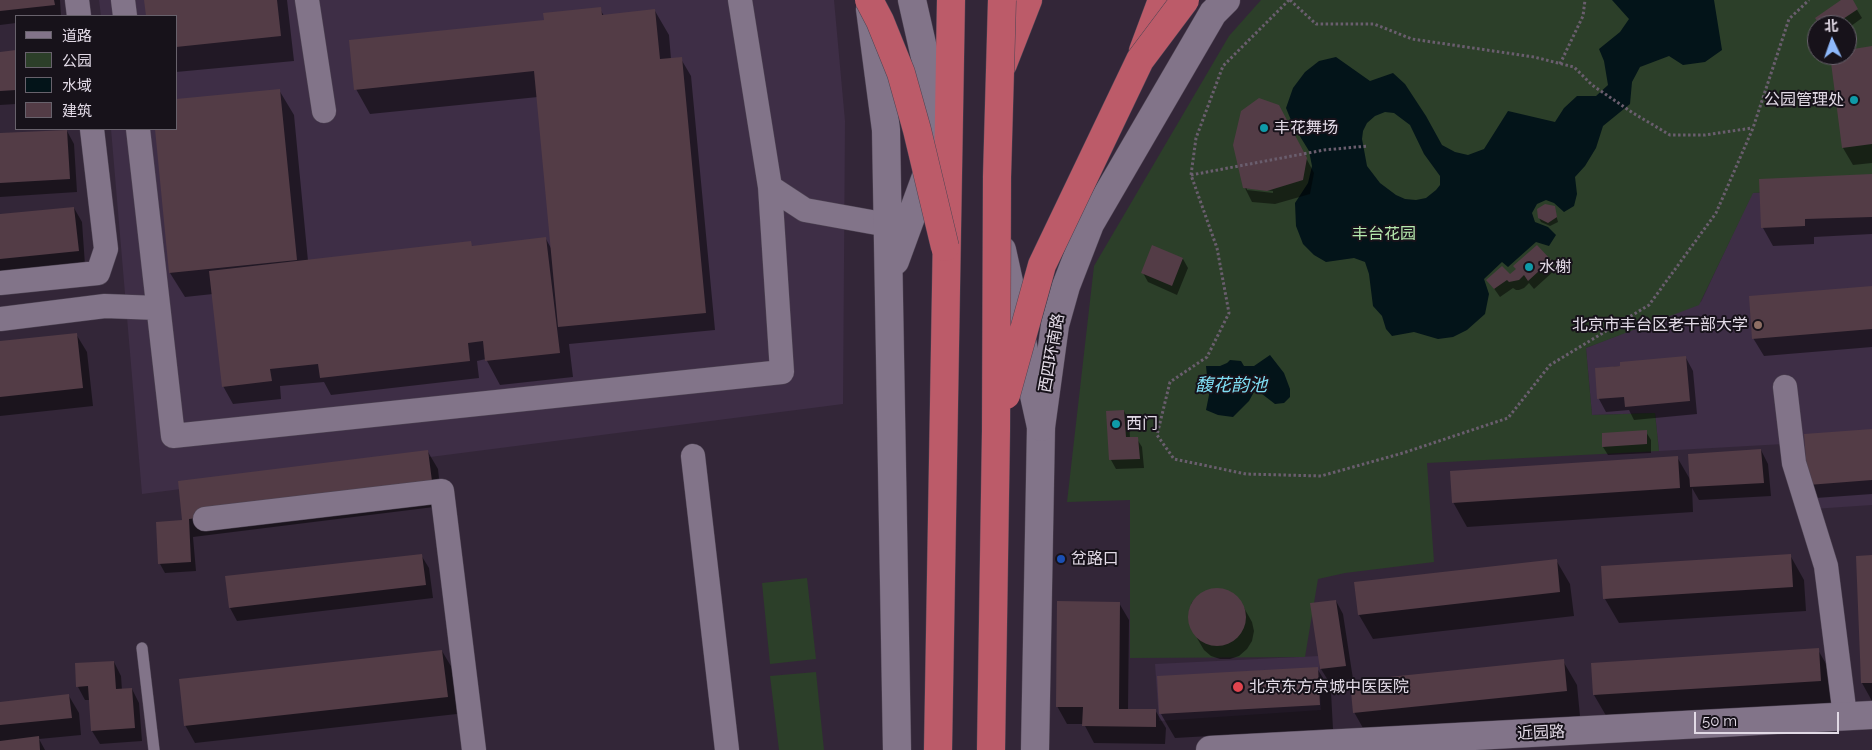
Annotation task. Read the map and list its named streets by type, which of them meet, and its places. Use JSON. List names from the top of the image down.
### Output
{
  "streets": {
    "street": ["西四环南路", "近园路"]
  },
  "water": ["馥花韵池"],
  "parks": ["丰台花园"],
  "places": [
    "公园管理处",
    "丰花舞场",
    "水榭",
    "北京市丰台区老干部大学",
    "西门",
    "岔路口",
    "北京东方京城中医医院"
  ],
  "legend": [
    "道路",
    "公园",
    "水域",
    "建筑"
  ],
  "scale_bar": "50 m",
  "north": "top"
}
